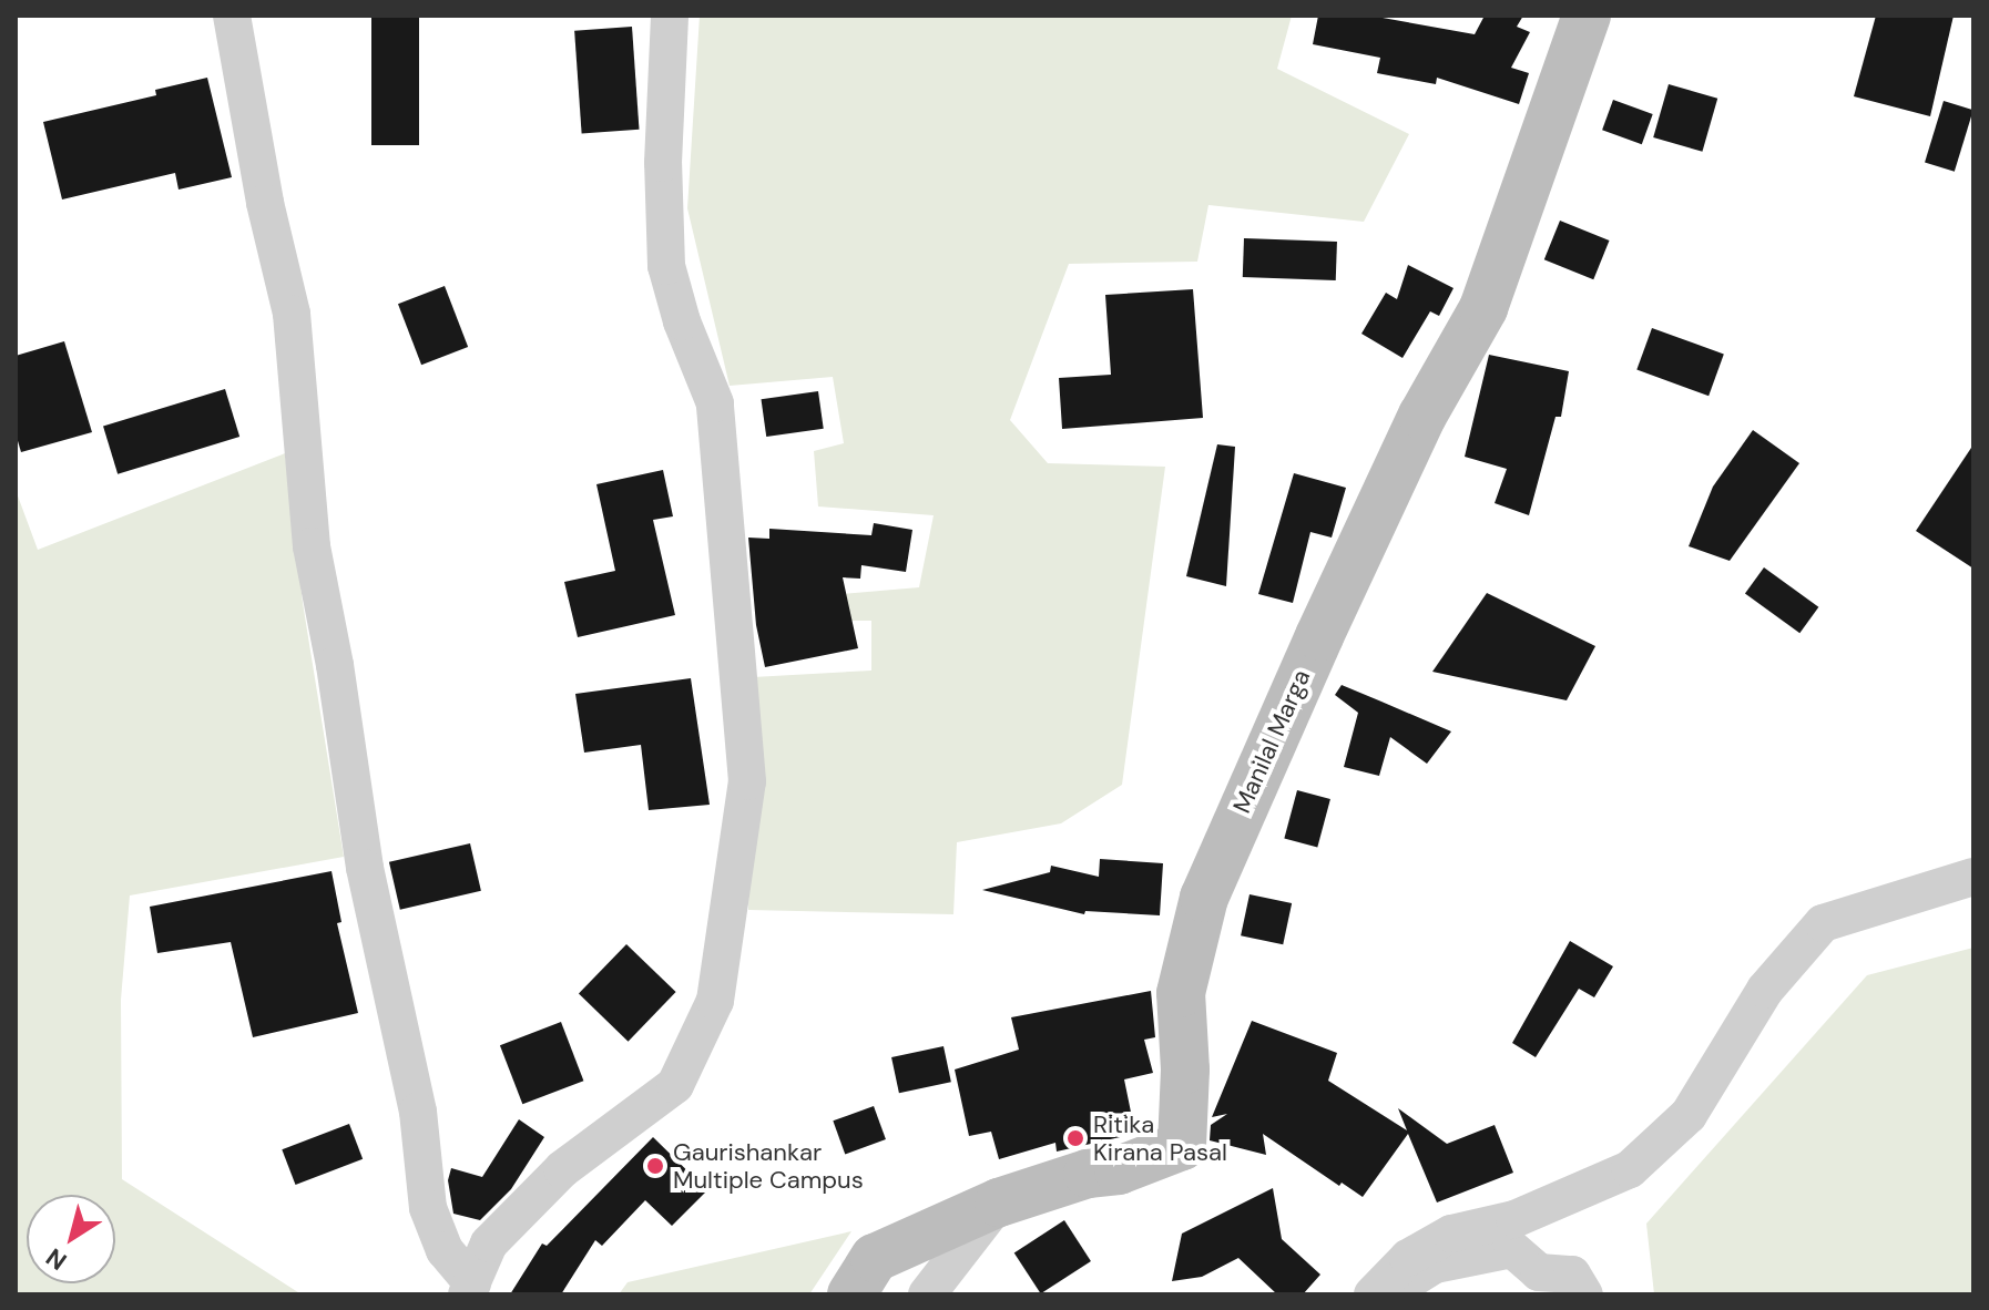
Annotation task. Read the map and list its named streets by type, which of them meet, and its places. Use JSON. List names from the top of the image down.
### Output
{
  "streets": {
    "street": ["Manilal Marga"]
  },
  "places": ["Ritika Kirana Pasal", "Gaurishankar Multiple Campus"],
  "north": "bottom left"
}
